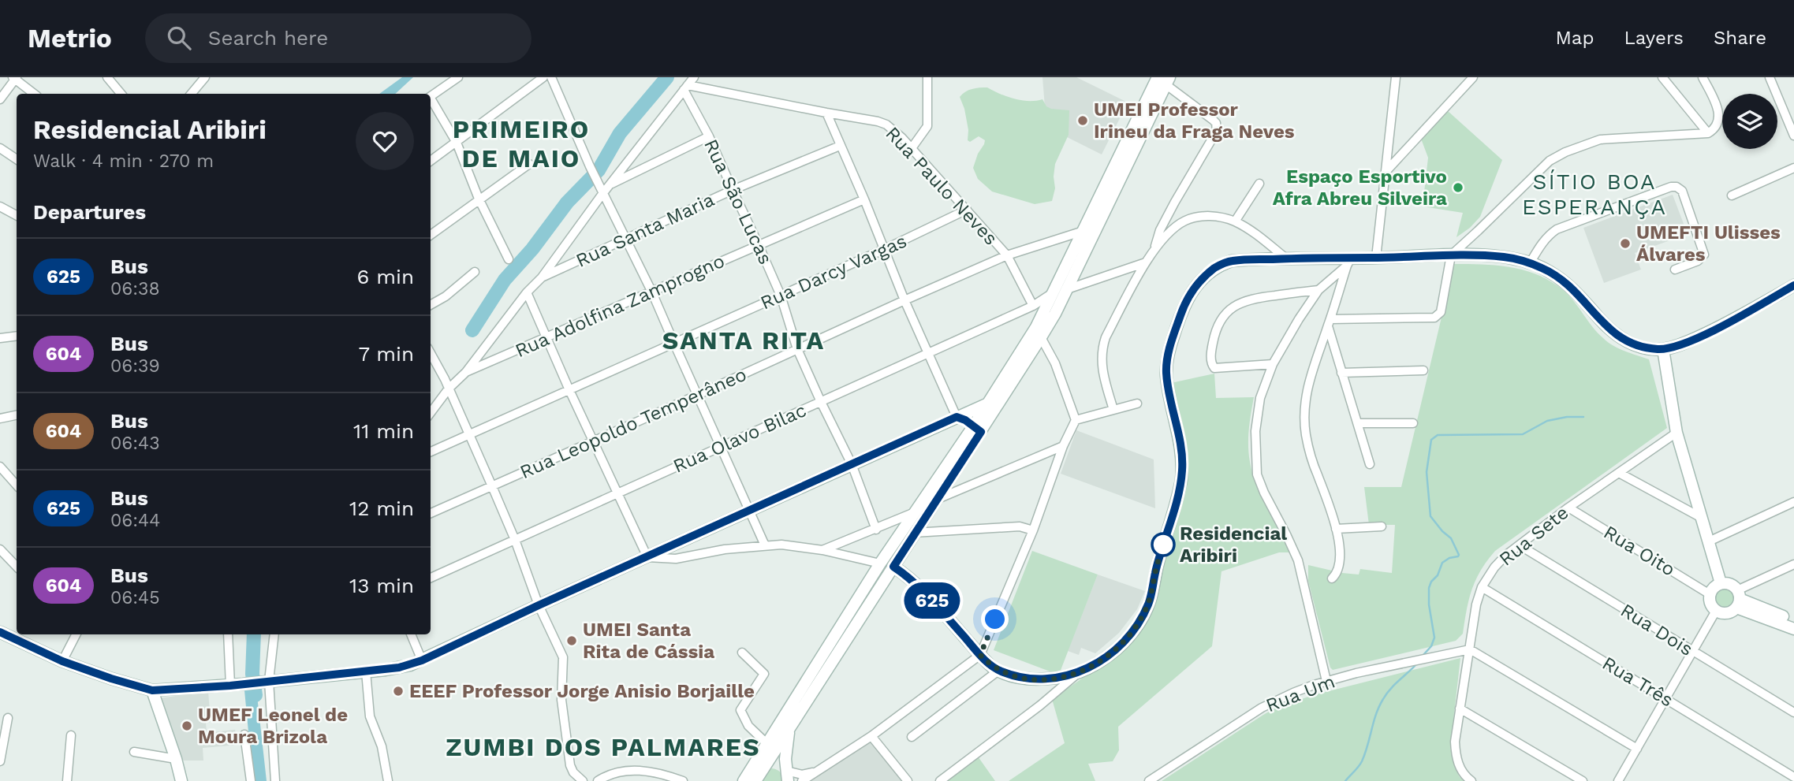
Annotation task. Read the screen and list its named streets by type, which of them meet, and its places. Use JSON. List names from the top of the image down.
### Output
{
  "streets": {
    "street": [
      "Rua Paulo Neves",
      "Rua São Lucas",
      "Rua Santa Maria",
      "Rua Darcy Vargas",
      "Rua Adolfina Zamprogno",
      "Rua Leopoldo Temperâneo",
      "Rua Olavo Bilac",
      "Rua Sete",
      "Rua Oito",
      "Rua Dois",
      "Rua Três",
      "Rua Um"
    ]
  },
  "crossings": [
    ["Rua Paulo Neves", "Rua São Lucas"],
    ["Rua Paulo Neves", "Rua Darcy Vargas"],
    ["Rua Paulo Neves", "Rua Leopoldo Temperâneo"],
    ["Rua Paulo Neves", "Rua Olavo Bilac"],
    ["Rua São Lucas", "Rua Santa Maria"],
    ["Rua São Lucas", "Rua Darcy Vargas"],
    ["Rua São Lucas", "Rua Adolfina Zamprogno"],
    ["Rua São Lucas", "Rua Leopoldo Temperâneo"],
    ["Rua São Lucas", "Rua Olavo Bilac"],
    ["Rua Sete", "Rua Oito"],
    ["Rua Sete", "Rua Dois"],
    ["Rua Sete", "Rua Três"],
    ["Rua Sete", "Rua Um"]
  ],
  "districts": [
    "PRIMEIRO DE MAIO",
    "SÍTIO BOA ESPERANÇA",
    "SANTA RITA",
    "ZUMBI DOS PALMARES"
  ],
  "places": [
    "UMEI Professor Irineu da Fraga Neves",
    "Espaço Esportivo Afra Abreu Silveira",
    "UMEFTI Ulisses Álvares",
    "Residencial Aribiri",
    "UMEI Santa Rita de Cássia",
    "EEEF Professor Jorge Anisio Borjaille",
    "UMEF Leonel de Moura Brizola"
  ],
  "lines": ["bus line 625"],
  "page": {
    "header": "Metrio",
    "search": "Search here",
    "nav": ["Map", "Layers", "Share"],
    "on_map": "625",
    "heading": [
      ["Residencial Aribiri", "Walk · 4 min · 270 m"],
      "Departures"
    ],
    "list": [
      {
        "mark": "625",
        "name": "Bus",
        "note": "06:38",
        "value": "6 min"
      },
      {
        "mark": "604",
        "name": "Bus",
        "note": "06:39",
        "value": "7 min"
      },
      {
        "mark": "604",
        "name": "Bus",
        "note": "06:43",
        "value": "11 min"
      },
      {
        "mark": "625",
        "name": "Bus",
        "note": "06:44",
        "value": "12 min"
      },
      {
        "mark": "604",
        "name": "Bus",
        "note": "06:45",
        "value": "13 min"
      }
    ]
  }
}
